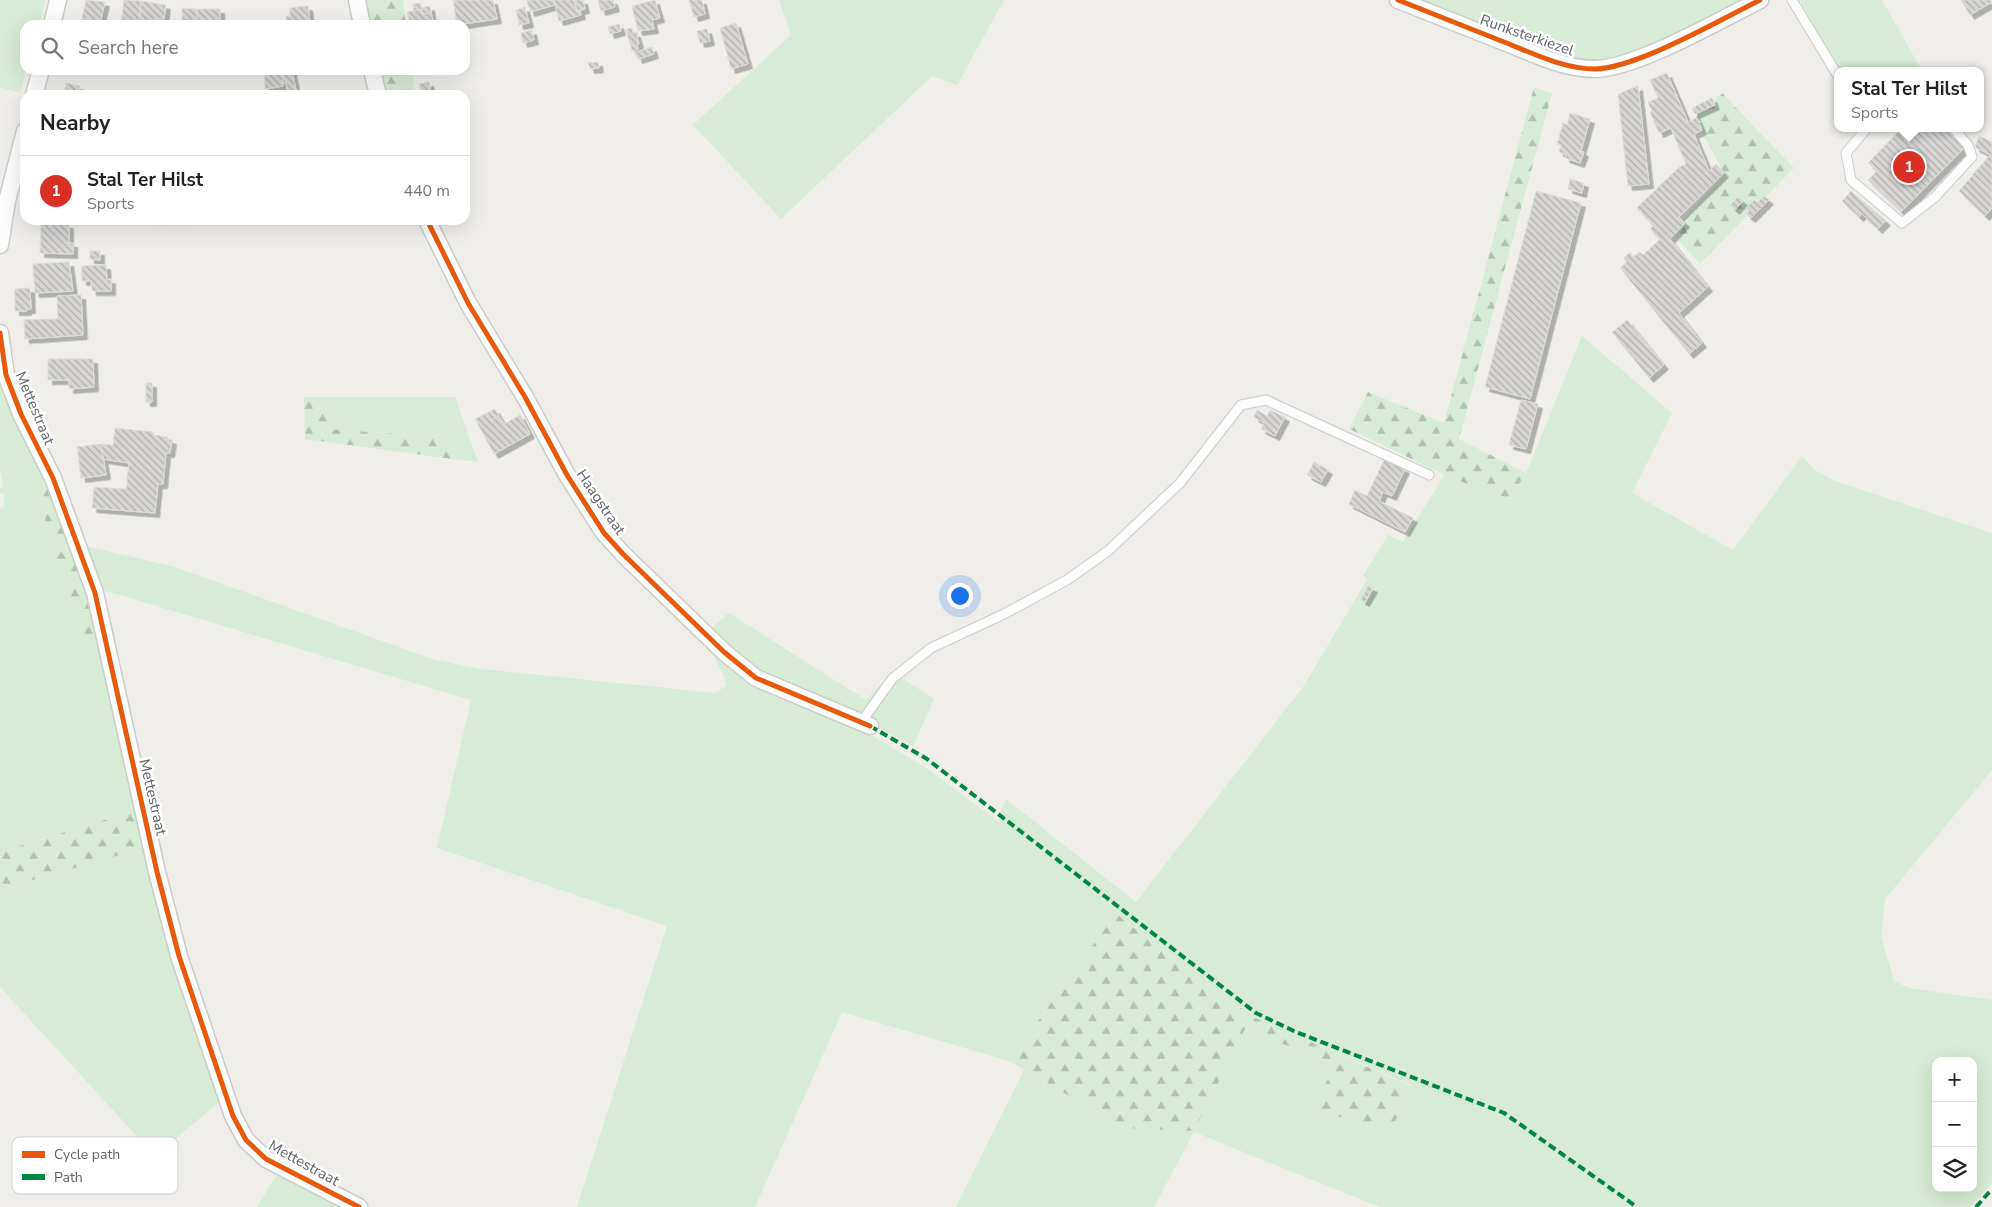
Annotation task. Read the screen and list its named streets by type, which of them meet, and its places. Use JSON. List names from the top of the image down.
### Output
{
  "streets": {
    "street": ["Runksterkiezel", "Mettestraat", "Haagstraat"]
  },
  "legend": ["Cycle path", "Path"],
  "page": {
    "search": "Search here",
    "popup": ["Stal Ter Hilst", "Sports"],
    "heading": "Nearby",
    "pins": "1",
    "list": [
      {
        "mark": "1",
        "name": "Stal Ter Hilst",
        "note": "Sports",
        "value": "440 m"
      }
    ],
    "map_buttons": ["+", "−"]
  }
}
